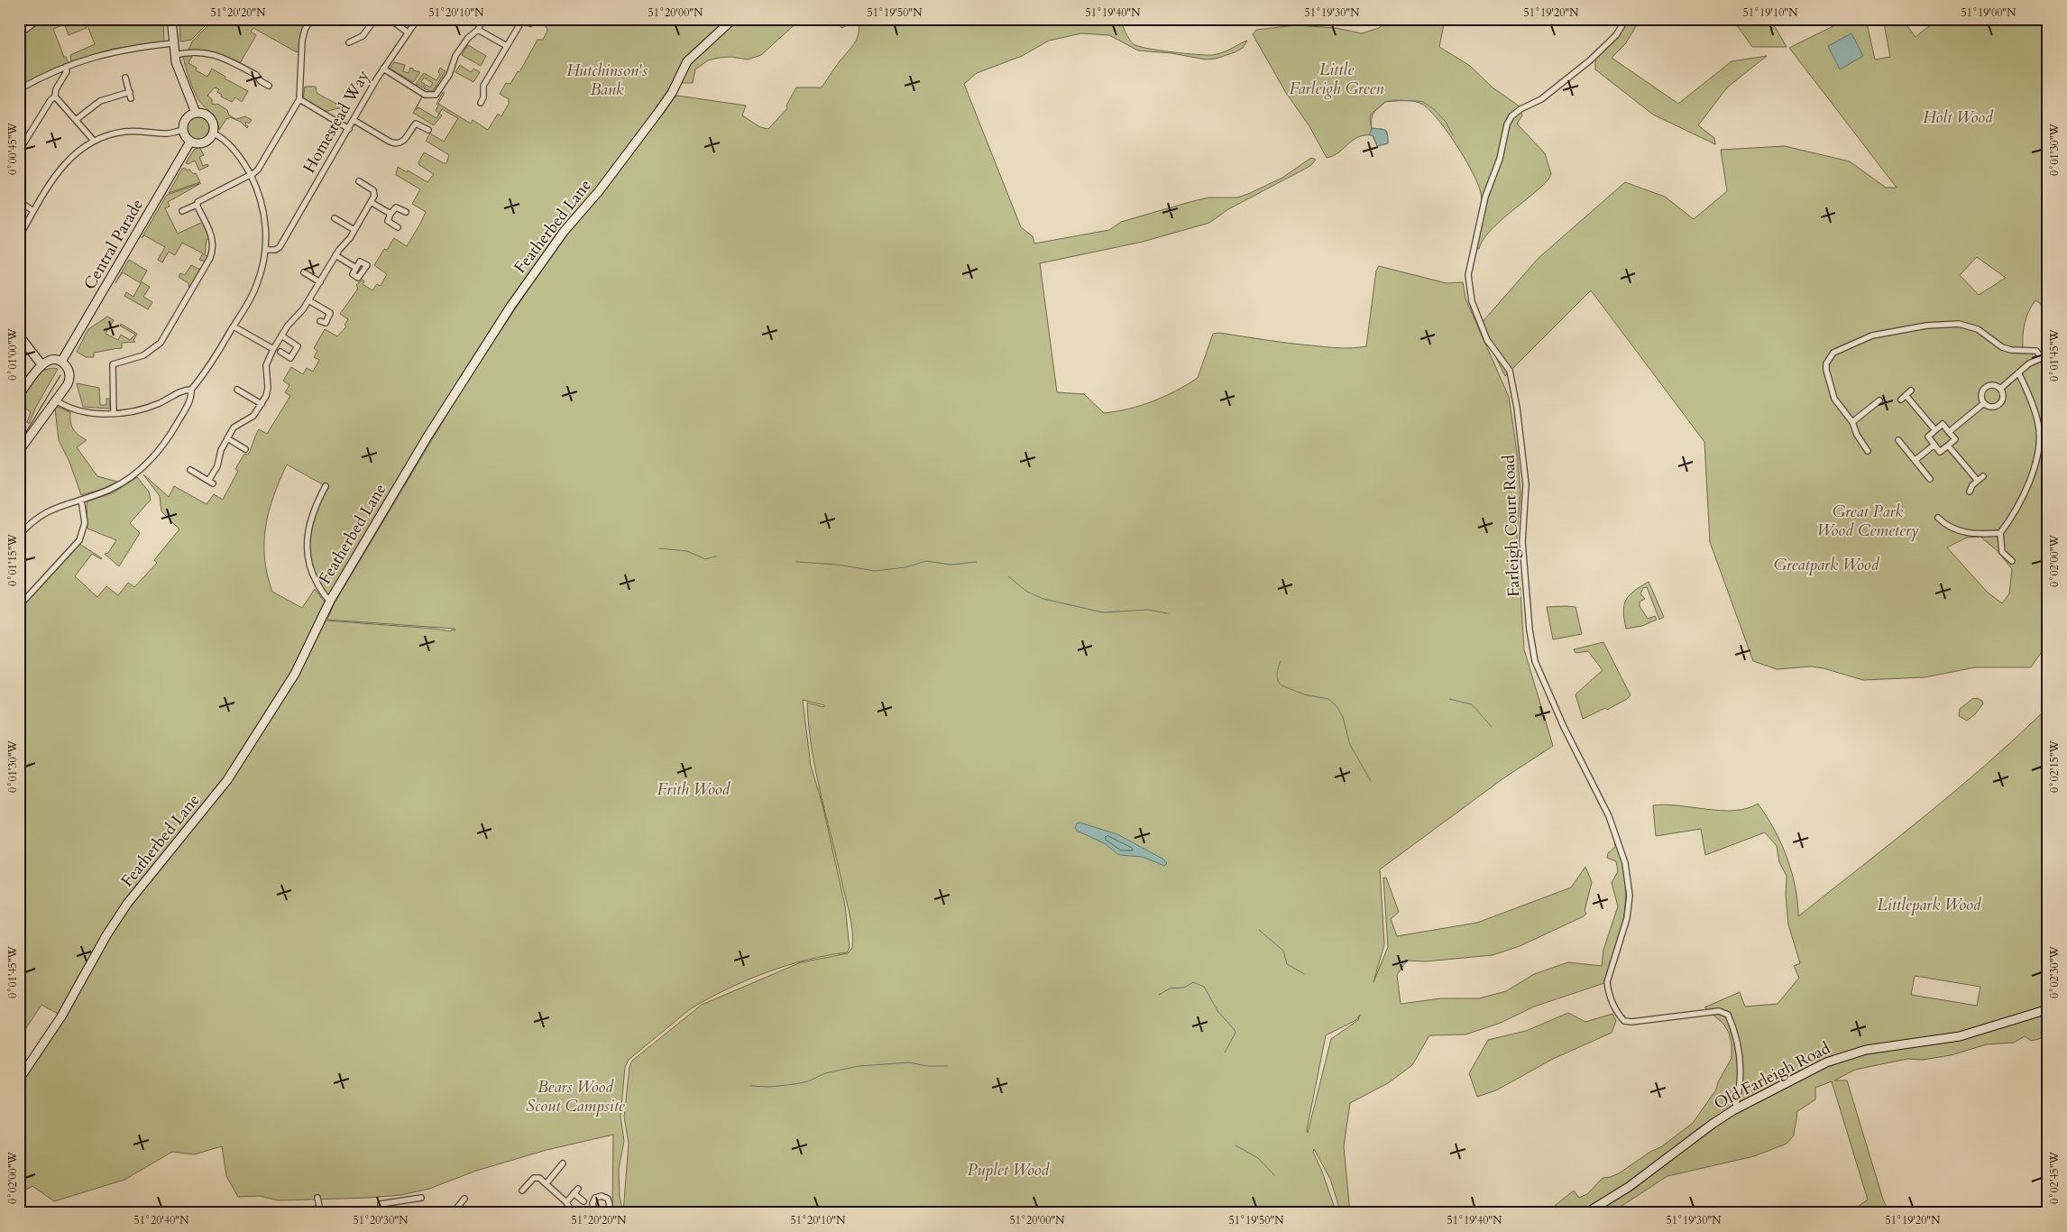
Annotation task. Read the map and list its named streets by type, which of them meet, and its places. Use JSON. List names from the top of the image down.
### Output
{
  "streets": {
    "street": [
      "Homestead Way",
      "Featherbed Lane",
      "Central Parade",
      "Farleigh Court Road",
      "Old Farleigh Road"
    ]
  },
  "crossings": [
    ["Farleigh Court Road", "Old Farleigh Road"]
  ],
  "parks": [
    "Little Farleigh Green",
    "Hutchinson's Bank",
    "Holt Wood",
    "Great Park Wood Cemetery",
    "Greatpark Wood",
    "Frith Wood",
    "Littlepark Wood",
    "Bears Wood Scout Campsite",
    "Puplet Wood"
  ],
  "coordinates": [
    "51°20'20\"N",
    "51°20'10\"N",
    "51°20'00\"N",
    "51°19'50\"N",
    "51°19'40\"N",
    "51°19'30\"N",
    "51°19'20\"N",
    "51°19'10\"N",
    "51°19'00\"N",
    "0°00'45\"W",
    "0°01'30\"W",
    "0°01'00\"W",
    "0°01'45\"W",
    "0°01'15\"W",
    "0°02'00\"W",
    "0°02'15\"W",
    "0°02'30\"W",
    "0°02'45\"W",
    "51°20'40\"N",
    "51°20'30\"N"
  ]
}
